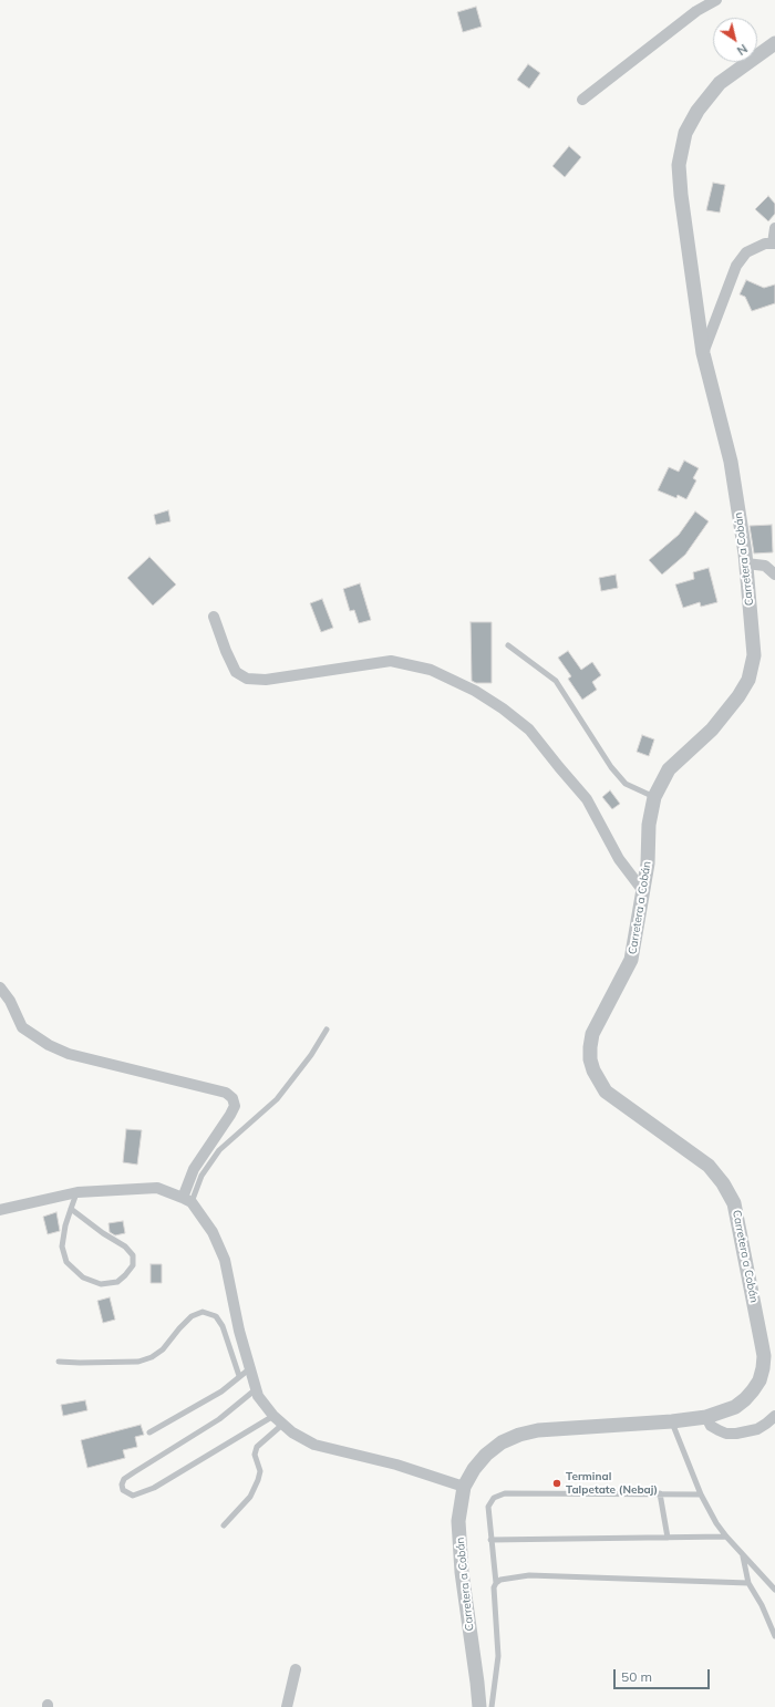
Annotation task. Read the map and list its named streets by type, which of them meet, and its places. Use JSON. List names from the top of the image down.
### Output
{
  "streets": {
    "street": ["Carretera a Cobán"]
  },
  "places": ["Terminal Talpetate (Nebaj)"],
  "scale_bar": "50 m",
  "north": "bottom right"
}
